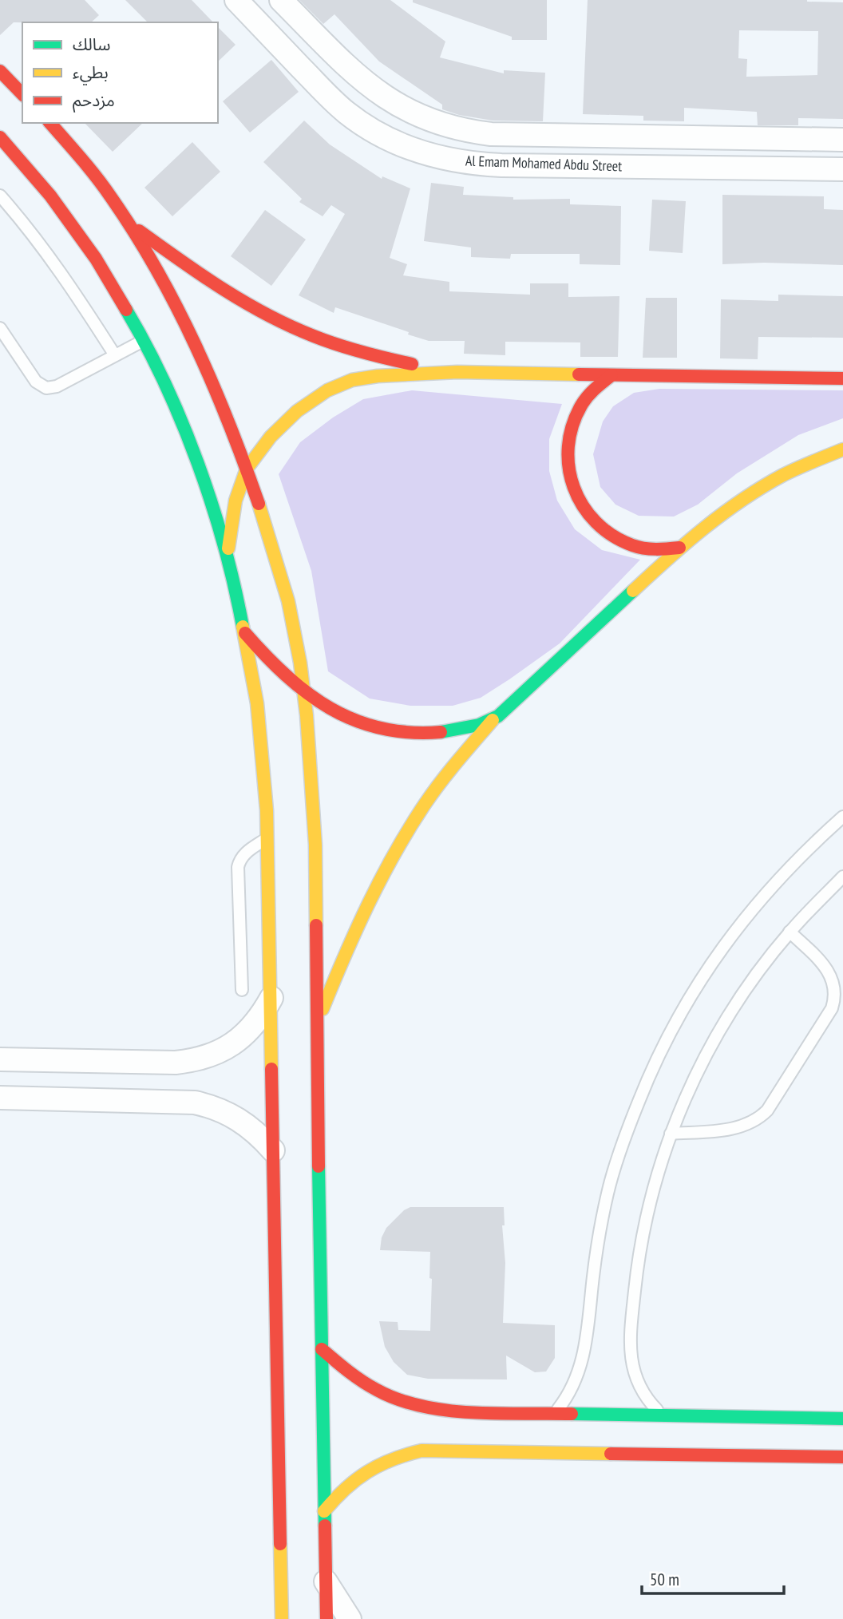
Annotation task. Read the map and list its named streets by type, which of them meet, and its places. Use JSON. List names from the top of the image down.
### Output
{
  "streets": {
    "street": ["Al Emam Mohamed Abdu Street"]
  },
  "legend": ["سالك", "بطيء", "مزدحم"],
  "scale_bar": "50 m"
}
